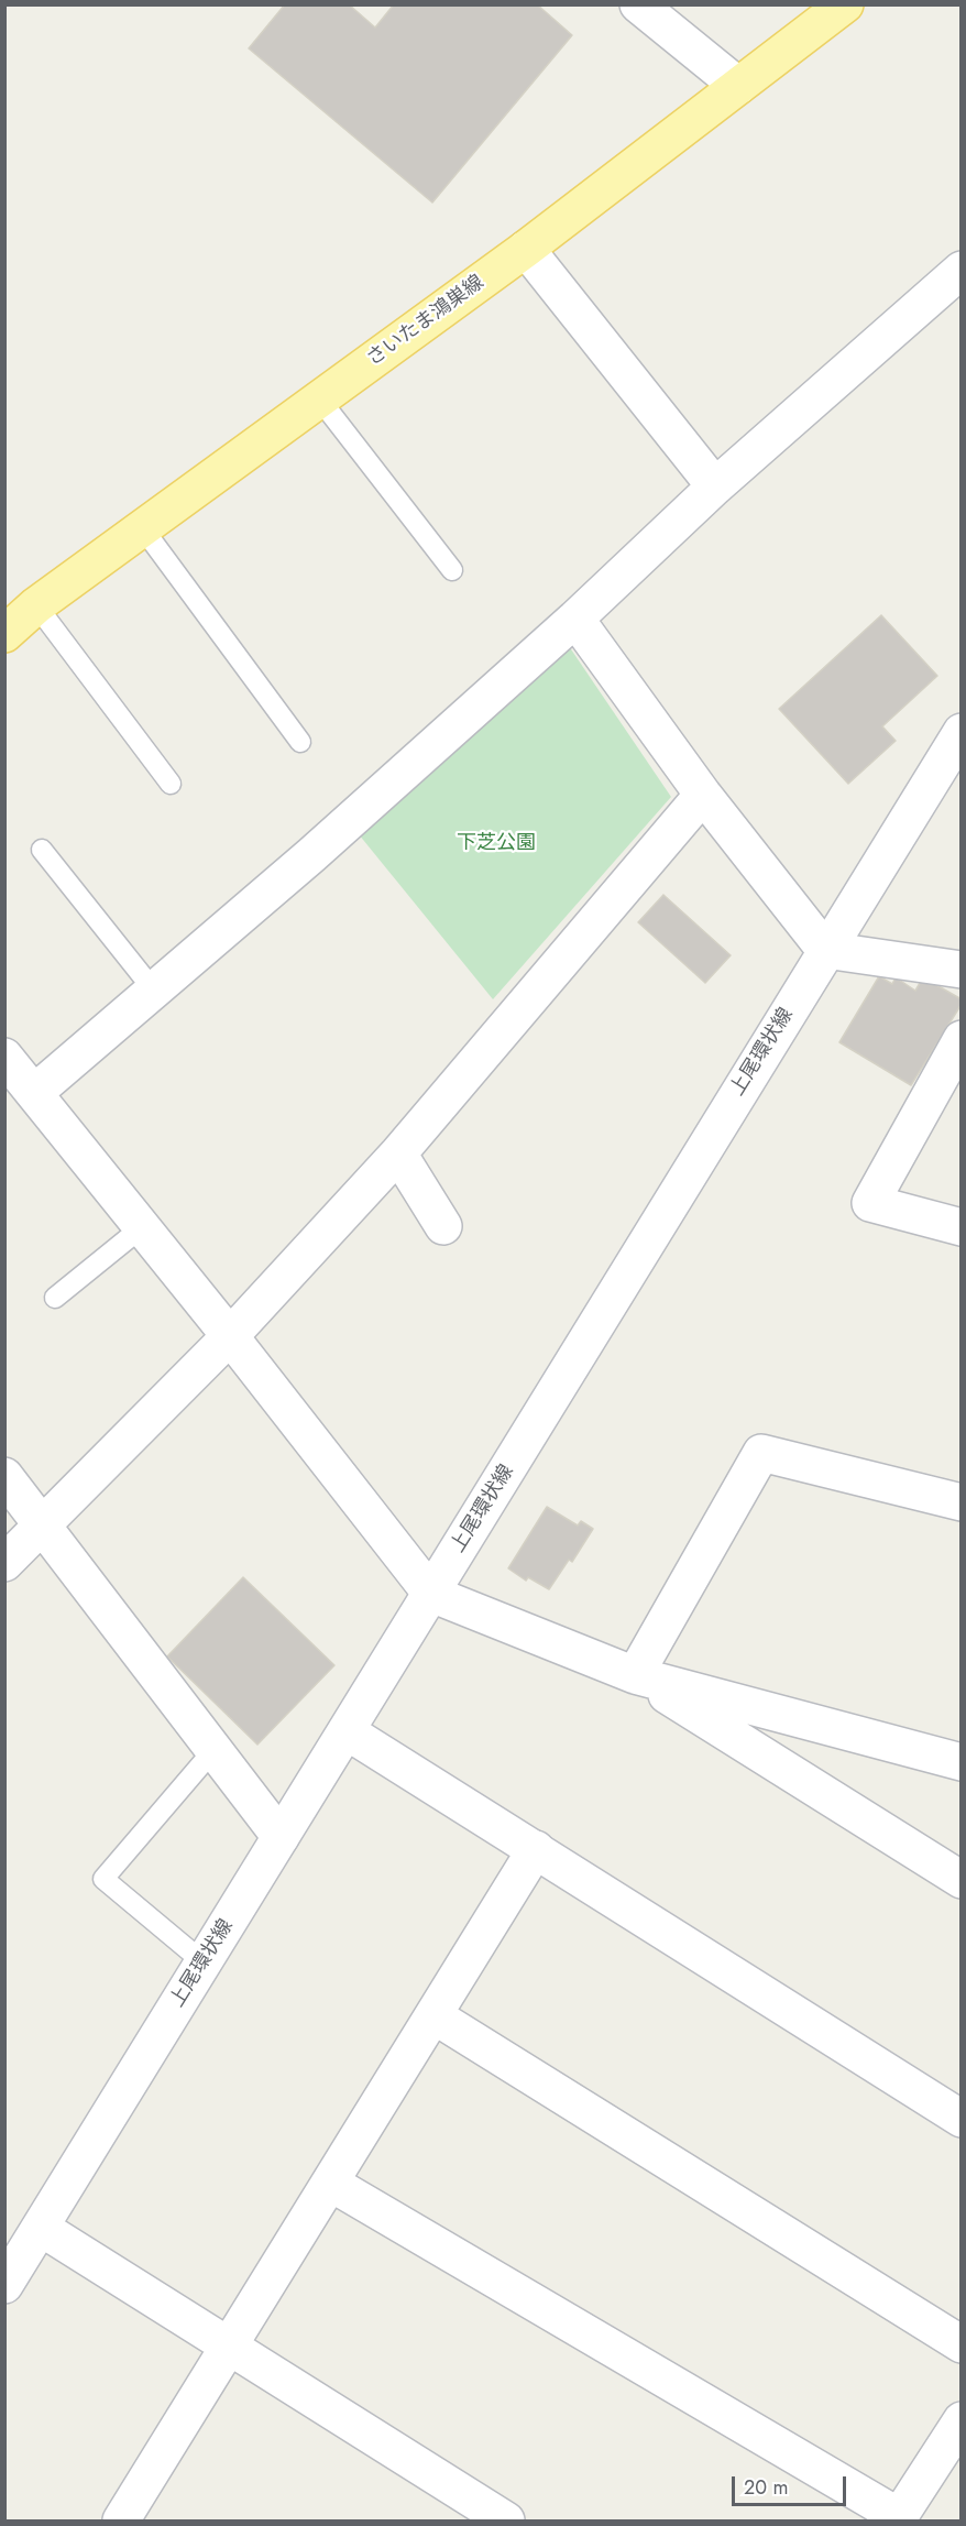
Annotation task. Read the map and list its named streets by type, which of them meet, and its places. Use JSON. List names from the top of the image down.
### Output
{
  "streets": {
    "main road": ["さいたま鴻巣線"],
    "street": ["上尾環状線"]
  },
  "parks": ["下芝公園"],
  "scale_bar": "20 m"
}
